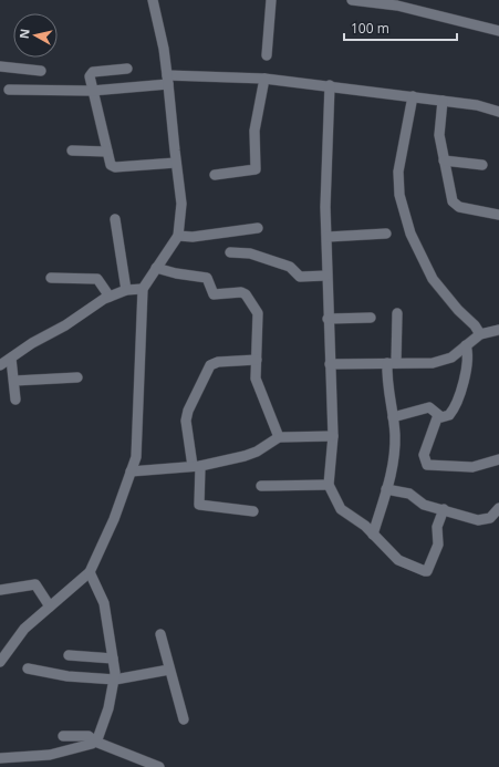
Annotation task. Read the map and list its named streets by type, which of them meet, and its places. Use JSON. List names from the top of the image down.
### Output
{
  "scale_bar": "100 m",
  "north": "left"
}
